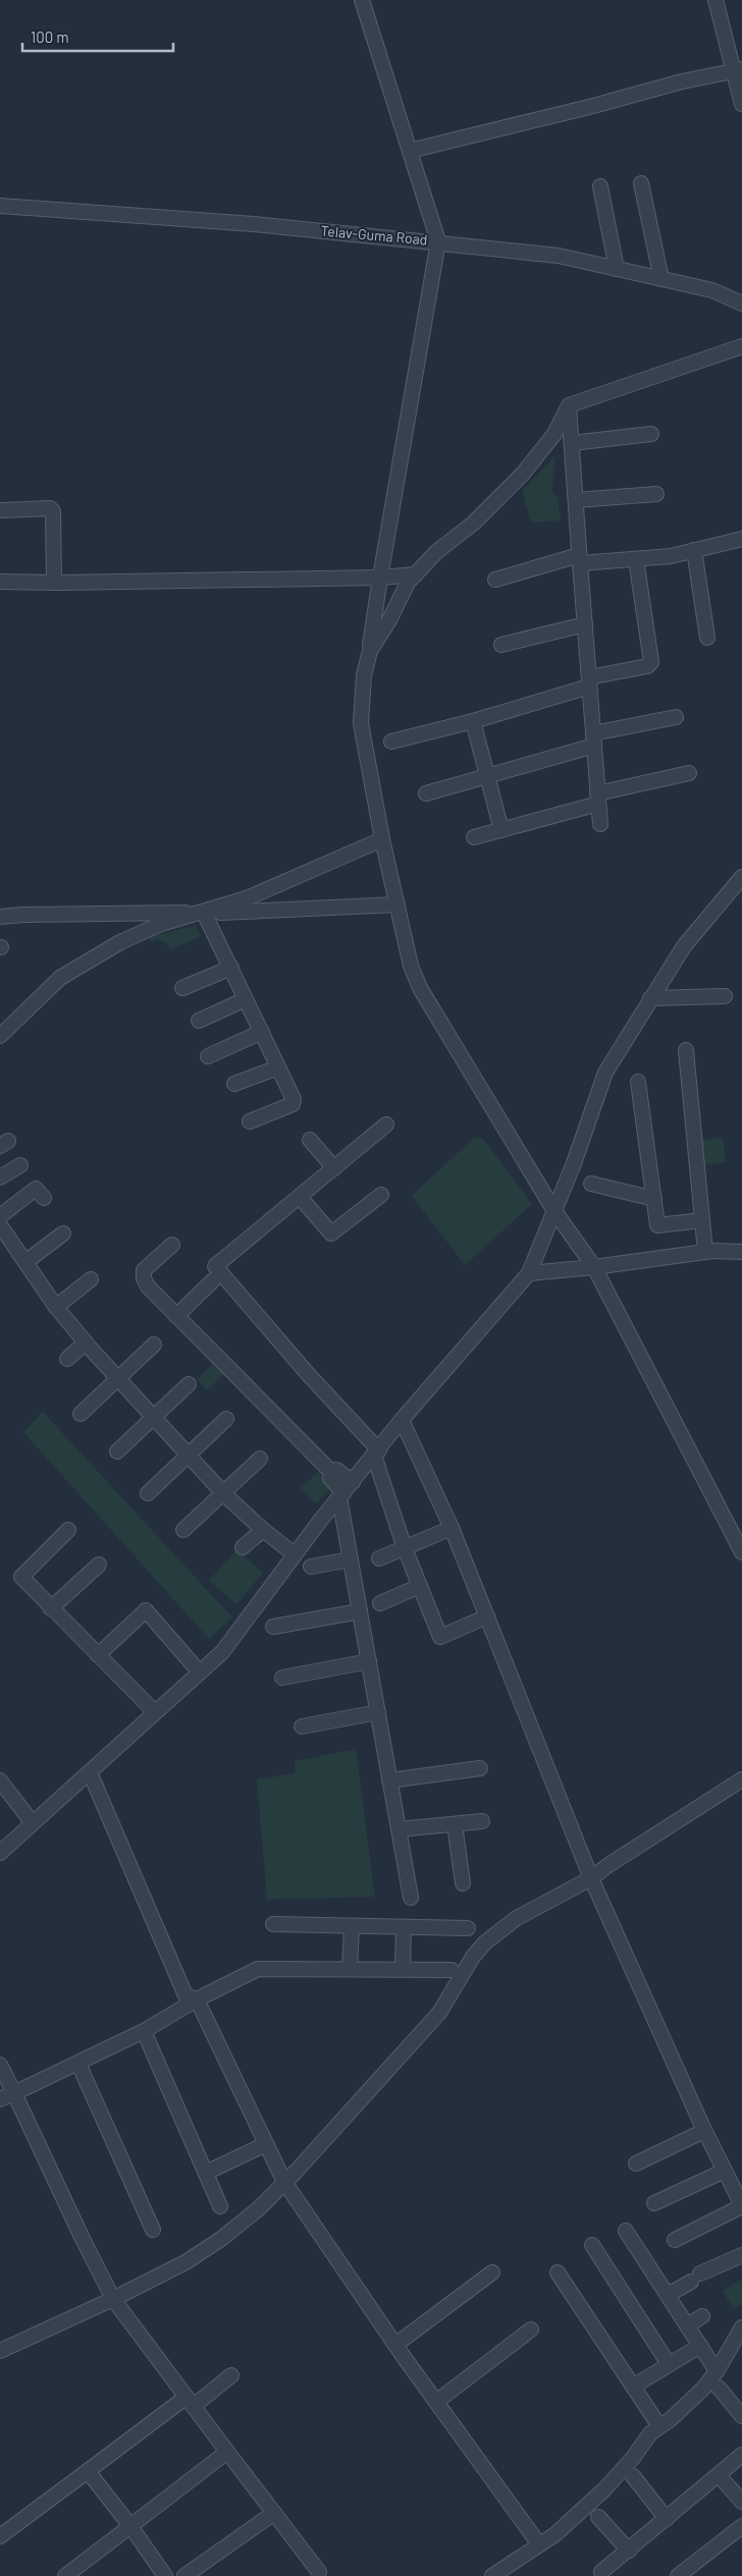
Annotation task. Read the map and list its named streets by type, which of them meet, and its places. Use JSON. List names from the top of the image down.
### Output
{
  "streets": {
    "street": ["Telav-Guma Road"]
  },
  "scale_bar": "100 m"
}
